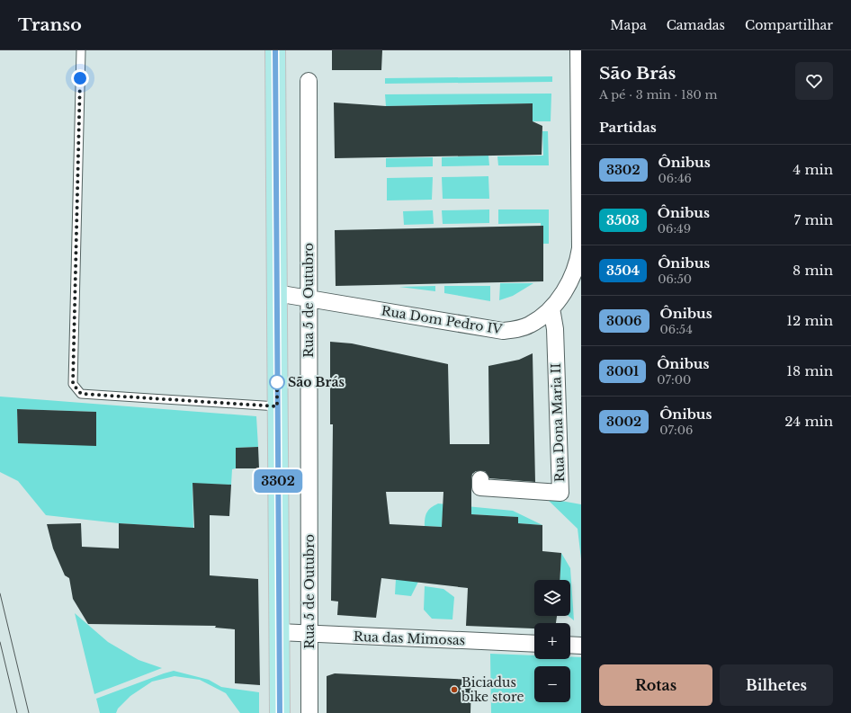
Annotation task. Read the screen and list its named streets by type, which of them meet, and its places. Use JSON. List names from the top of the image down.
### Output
{
  "streets": {
    "street": [
      "Rua 5 de Outubro",
      "Rua Dom Pedro IV",
      "Rua Dona Maria II",
      "Rua das Mimosas"
    ]
  },
  "crossings": [
    ["Rua 5 de Outubro", "Rua Dom Pedro IV"],
    ["Rua 5 de Outubro", "Rua das Mimosas"],
    ["Rua Dom Pedro IV", "Rua Dona Maria II"]
  ],
  "places": ["São Brás", "Biciadus bike store"],
  "lines": ["bus line 3302"],
  "page": {
    "header": "Transo",
    "nav": ["Mapa", "Camadas", "Compartilhar"],
    "on_map": "3302",
    "heading": [
      ["São Brás", "A pé · 3 min · 180 m"],
      "Partidas"
    ],
    "list": [
      {
        "mark": "3302",
        "name": "Ônibus",
        "note": "06:46",
        "value": "4 min"
      },
      {
        "mark": "3503",
        "name": "Ônibus",
        "note": "06:49",
        "value": "7 min"
      },
      {
        "mark": "3504",
        "name": "Ônibus",
        "note": "06:50",
        "value": "8 min"
      },
      {
        "mark": "3006",
        "name": "Ônibus",
        "note": "06:54",
        "value": "12 min"
      },
      {
        "mark": "3001",
        "name": "Ônibus",
        "note": "07:00",
        "value": "18 min"
      },
      {
        "mark": "3002",
        "name": "Ônibus",
        "note": "07:06",
        "value": "24 min"
      }
    ],
    "map_buttons": ["+", "−"],
    "buttons": ["Rotas", "Bilhetes"]
  }
}
